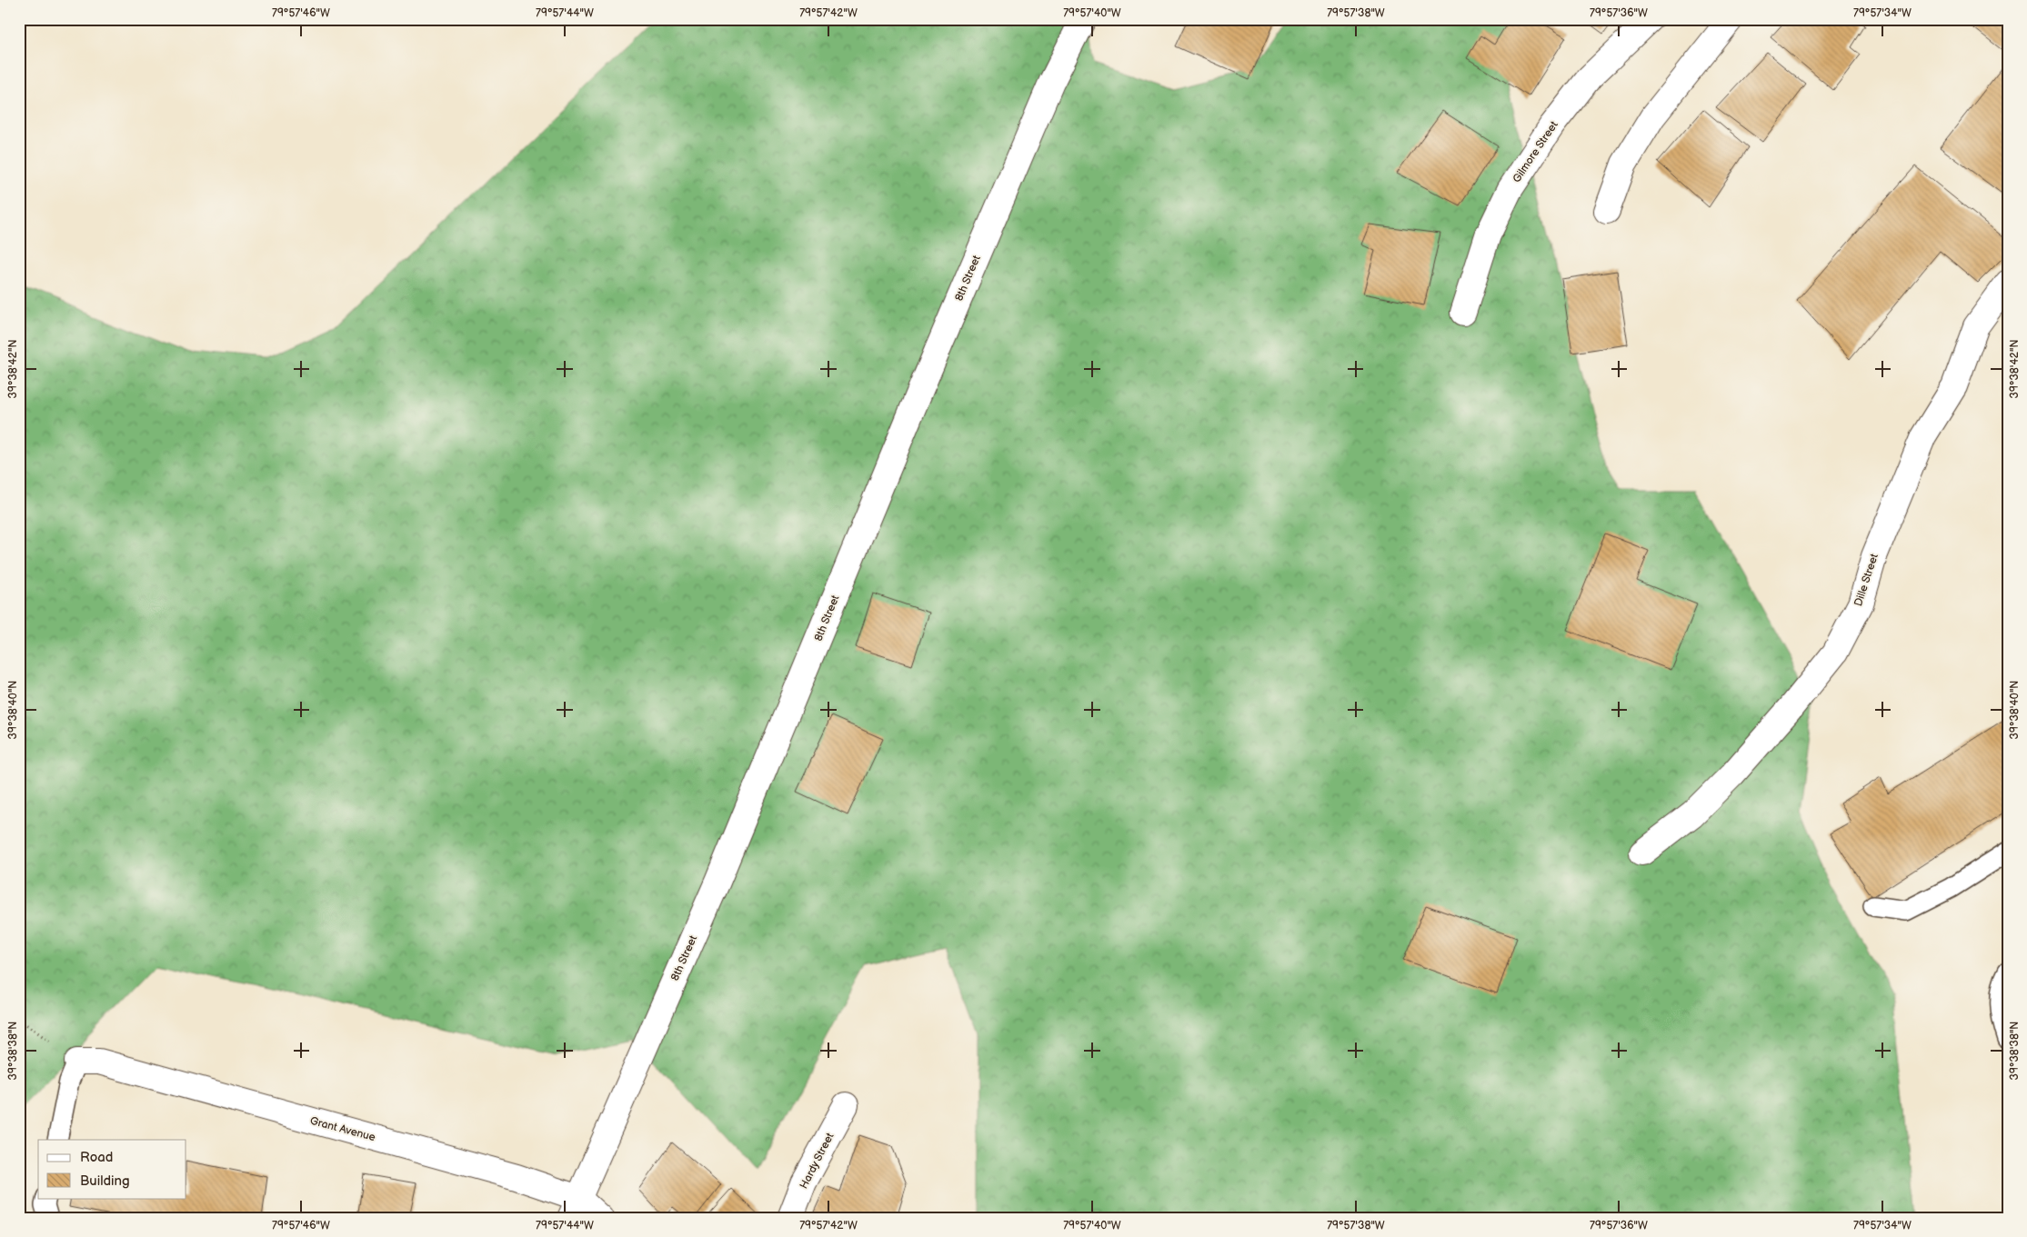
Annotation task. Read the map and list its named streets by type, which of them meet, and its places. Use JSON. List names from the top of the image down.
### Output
{
  "streets": {
    "street": [
      "Gilmore Street",
      "8th Street",
      "Dille Street",
      "Grant Avenue",
      "Hardy Street"
    ]
  },
  "crossings": [
    ["8th Street", "Grant Avenue"]
  ],
  "legend": ["Road", "Building"],
  "coordinates": [
    "79°57'46\"W",
    "79°57'44\"W",
    "79°57'42\"W",
    "79°57'40\"W",
    "79°57'38\"W",
    "79°57'36\"W",
    "79°57'34\"W",
    "39°38'42\"N",
    "39°38'40\"N",
    "39°38'38\"N"
  ]
}
